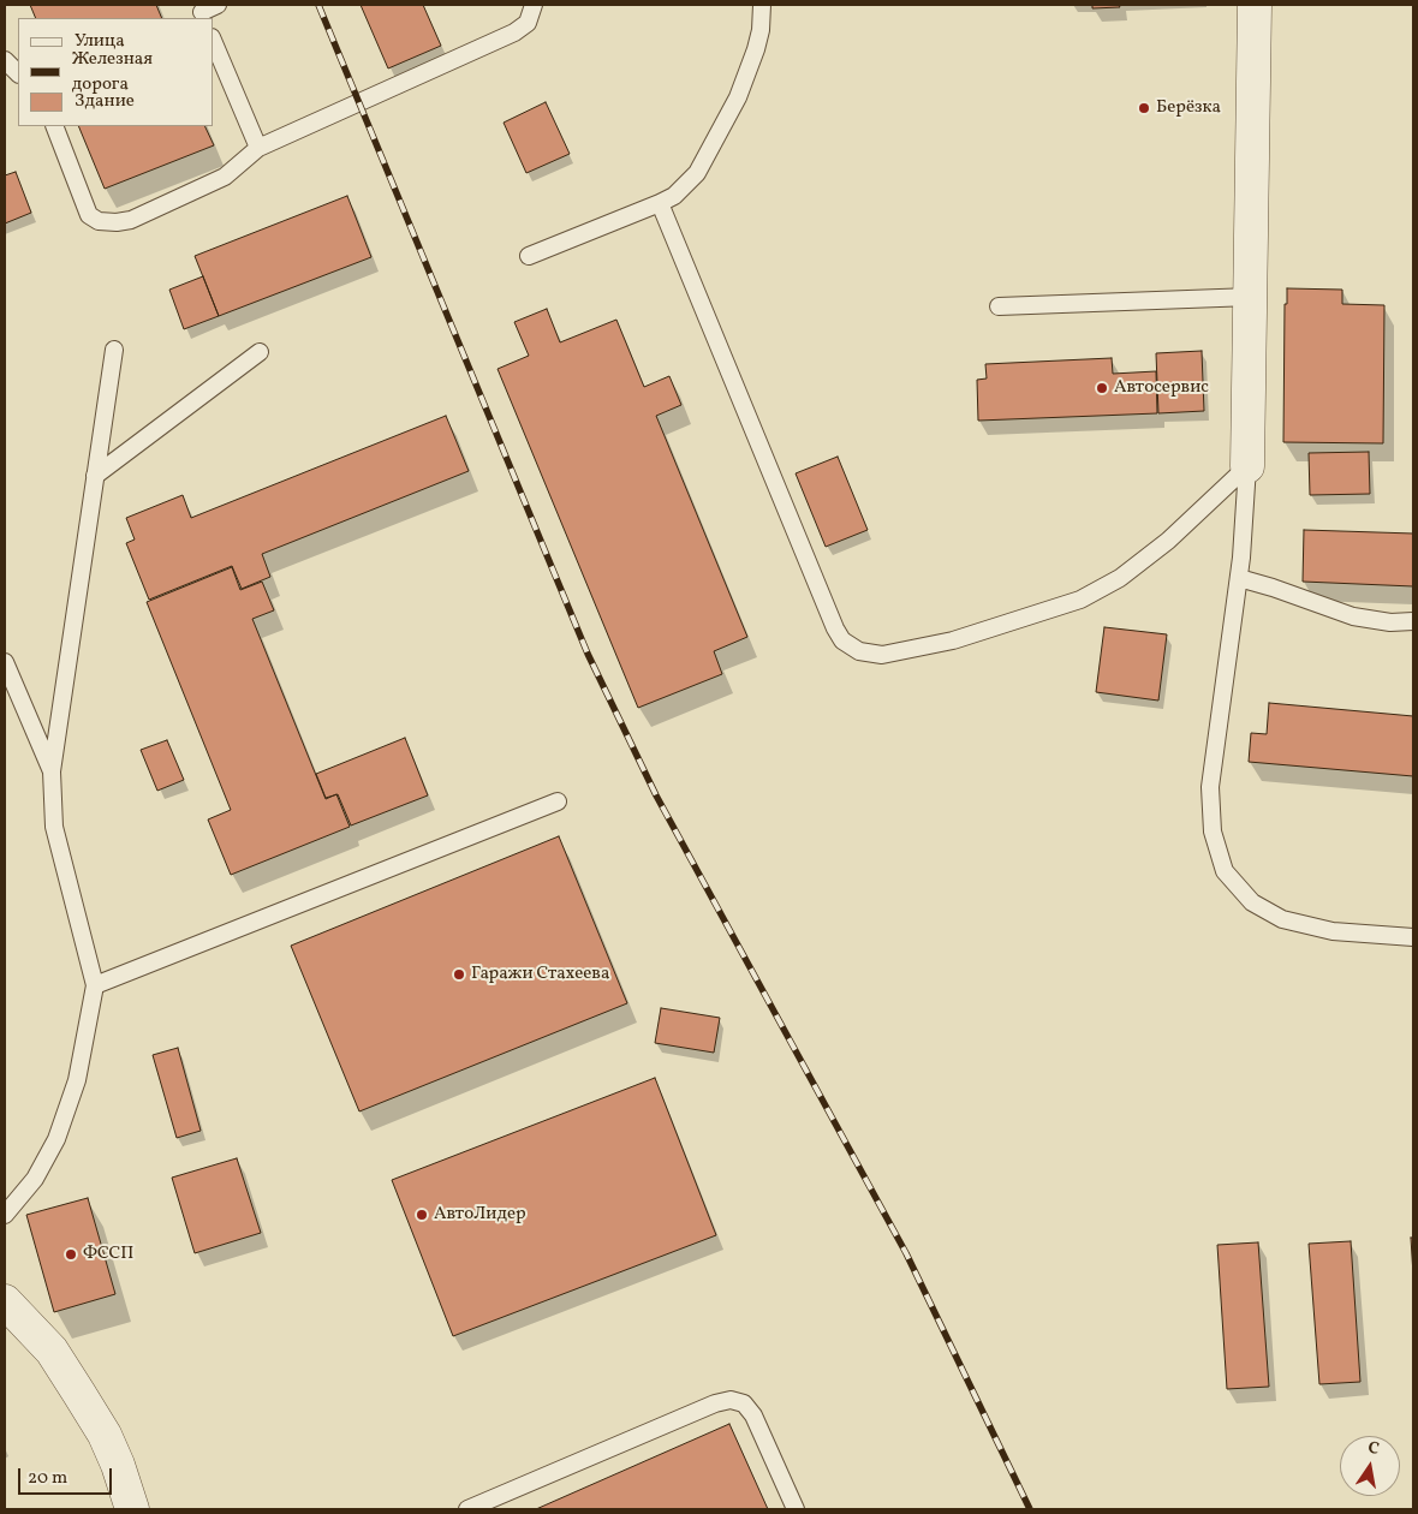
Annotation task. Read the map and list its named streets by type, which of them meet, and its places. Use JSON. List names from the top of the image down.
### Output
{
  "places": [
    "Берёзка",
    "Автосервис",
    "Гаражи Стахеева",
    "АвтоЛидер",
    "ФССП"
  ],
  "legend": ["Улица", "Железная дорога", "Здание"],
  "scale_bar": "20 m",
  "north": "top"
}
